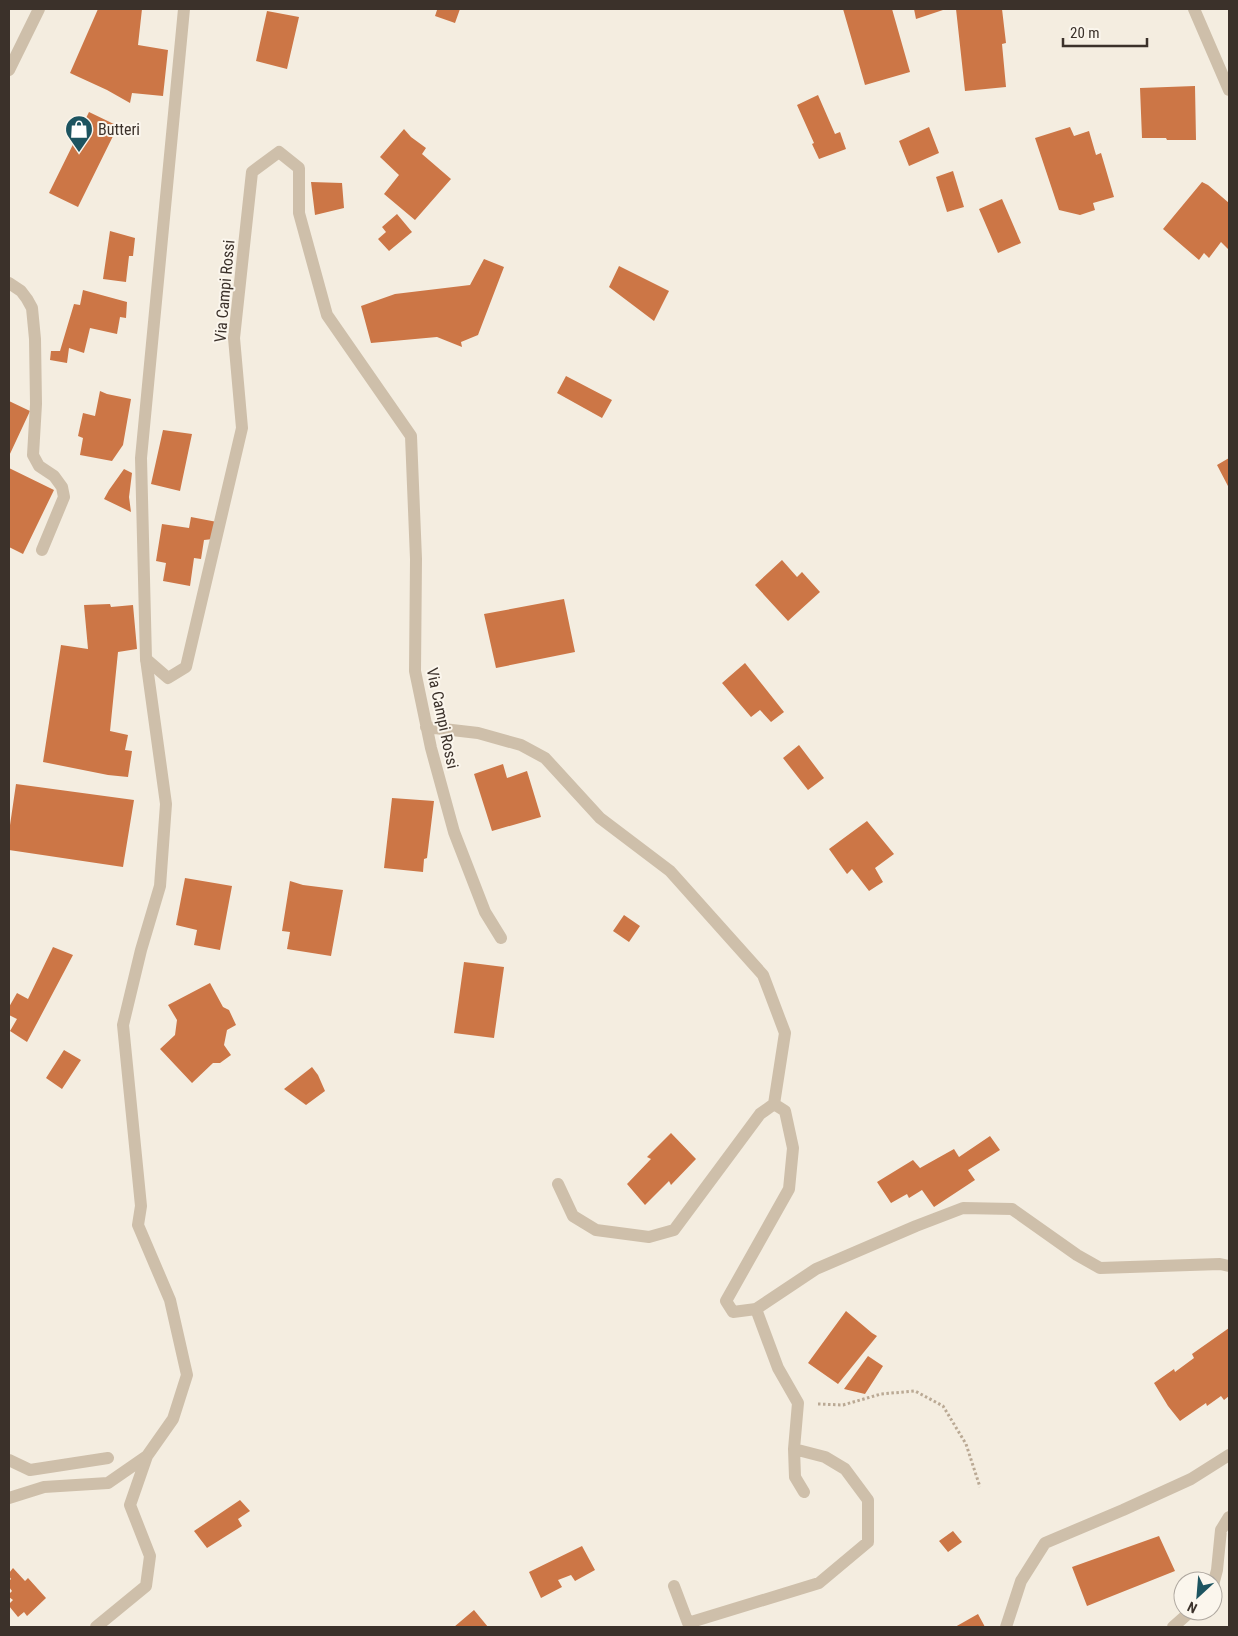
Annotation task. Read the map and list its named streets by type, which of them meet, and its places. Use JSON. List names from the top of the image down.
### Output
{
  "streets": {
    "street": ["Via Campi Rossi"]
  },
  "places": {
    "shop": ["Butteri"]
  },
  "scale_bar": "20 m",
  "north": "bottom left"
}
